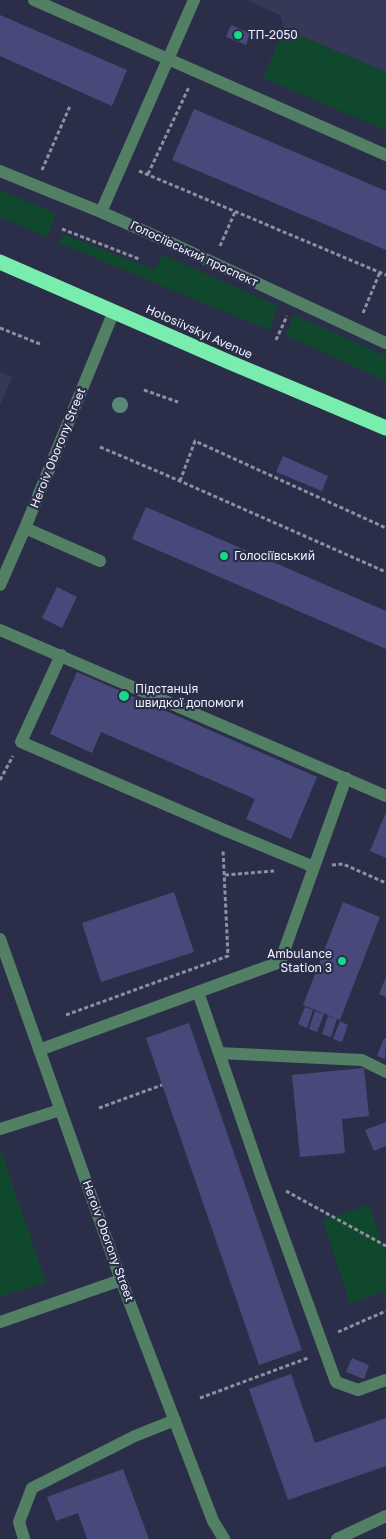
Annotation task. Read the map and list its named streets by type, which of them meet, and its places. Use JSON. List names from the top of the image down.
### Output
{
  "streets": {
    "highway": ["Holosiivskyi Avenue"],
    "street": ["Голосіївський проспект", "Heroiv Oborony Street"]
  },
  "crossings": [
    ["Holosiivskyi Avenue", "Heroiv Oborony Street"]
  ],
  "places": [
    "ТП-2050",
    "Голосіївський",
    "Підстанція швидкої допомоги",
    "Ambulance Station 3"
  ]
}
